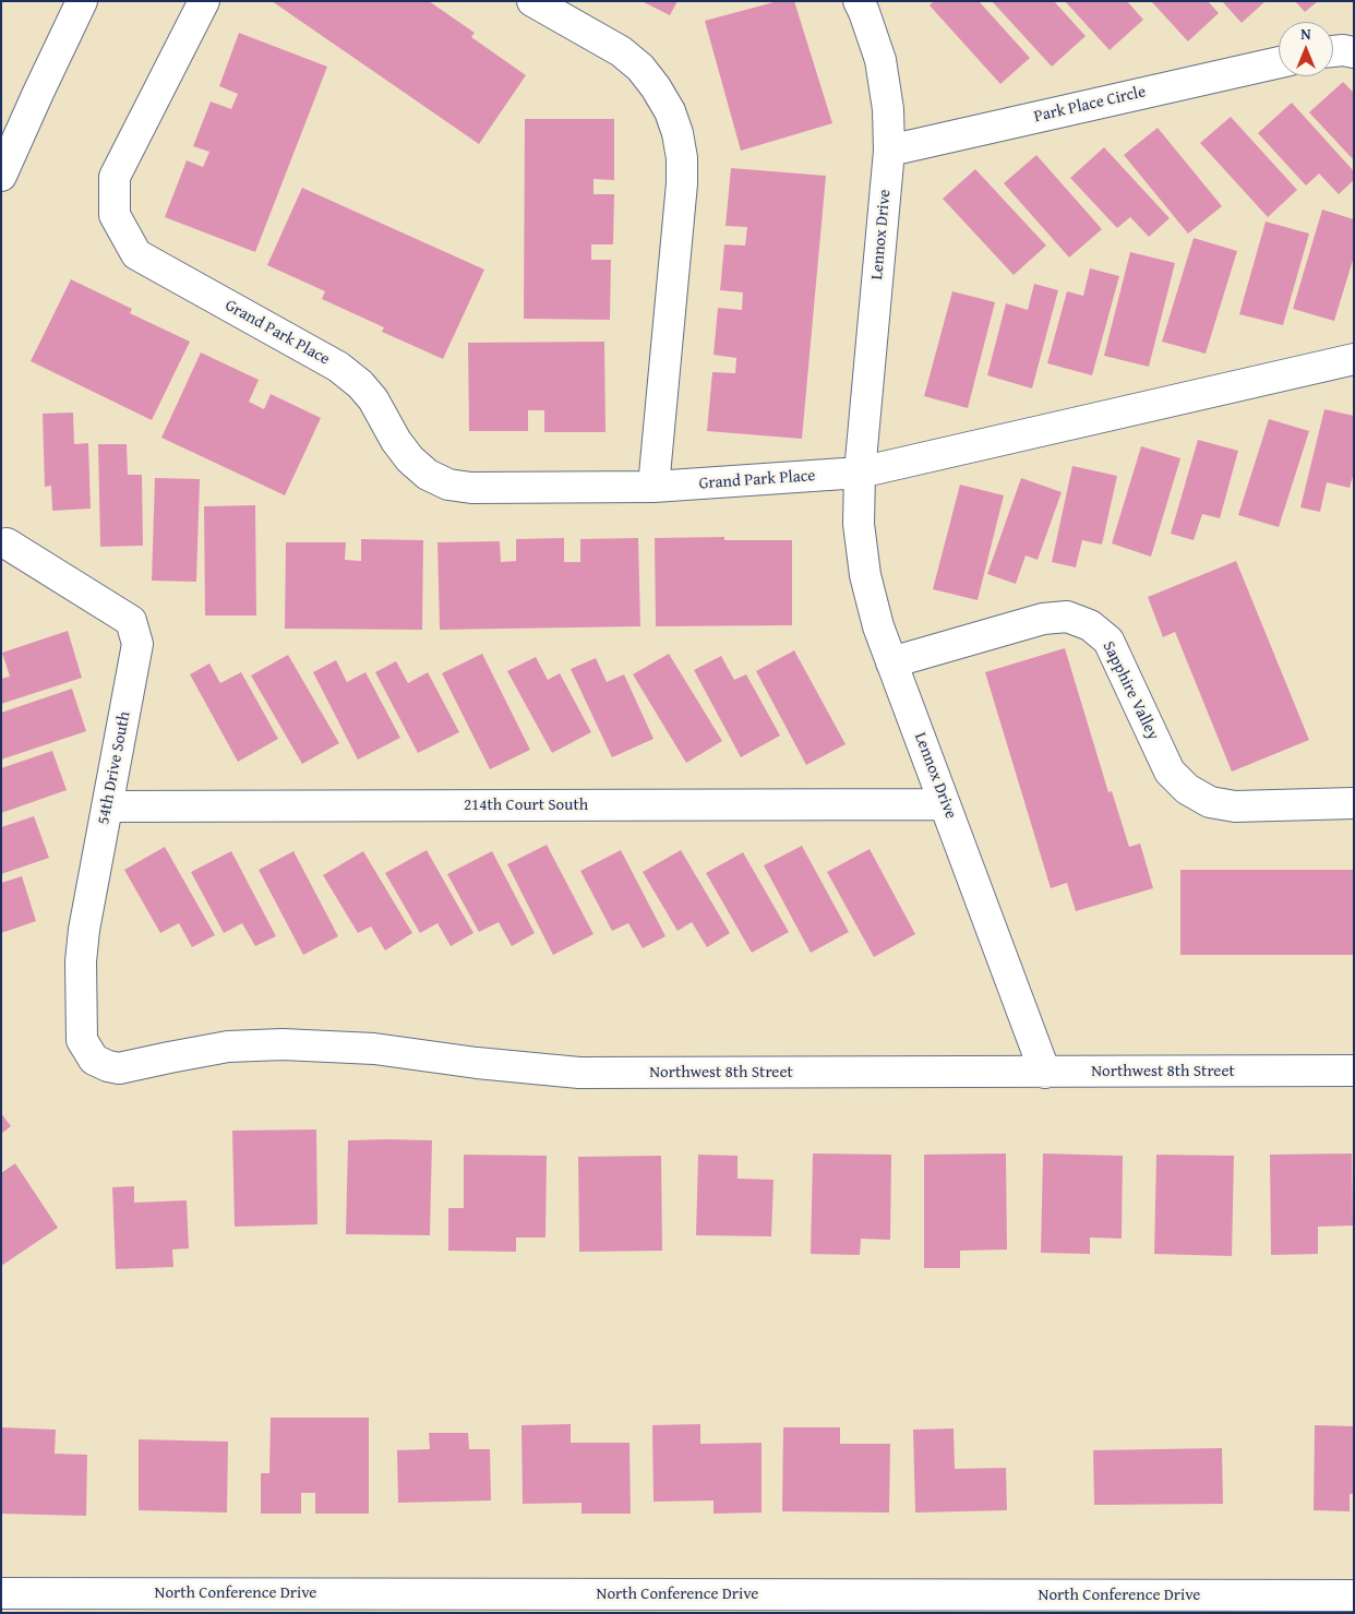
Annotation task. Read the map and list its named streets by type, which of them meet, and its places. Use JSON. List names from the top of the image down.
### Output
{
  "streets": {
    "street": [
      "Park Place Circle",
      "Lennox Drive",
      "Grand Park Place",
      "Sapphire Valley",
      "54th Drive South",
      "214th Court South",
      "Northwest 8th Street",
      "North Conference Drive"
    ]
  },
  "crossings": [
    ["Park Place Circle", "Lennox Drive"],
    ["Lennox Drive", "Grand Park Place"],
    ["Lennox Drive", "Sapphire Valley"],
    ["Lennox Drive", "214th Court South"],
    ["Lennox Drive", "Northwest 8th Street"],
    ["54th Drive South", "214th Court South"],
    ["54th Drive South", "Northwest 8th Street"]
  ],
  "north": "top"
}
